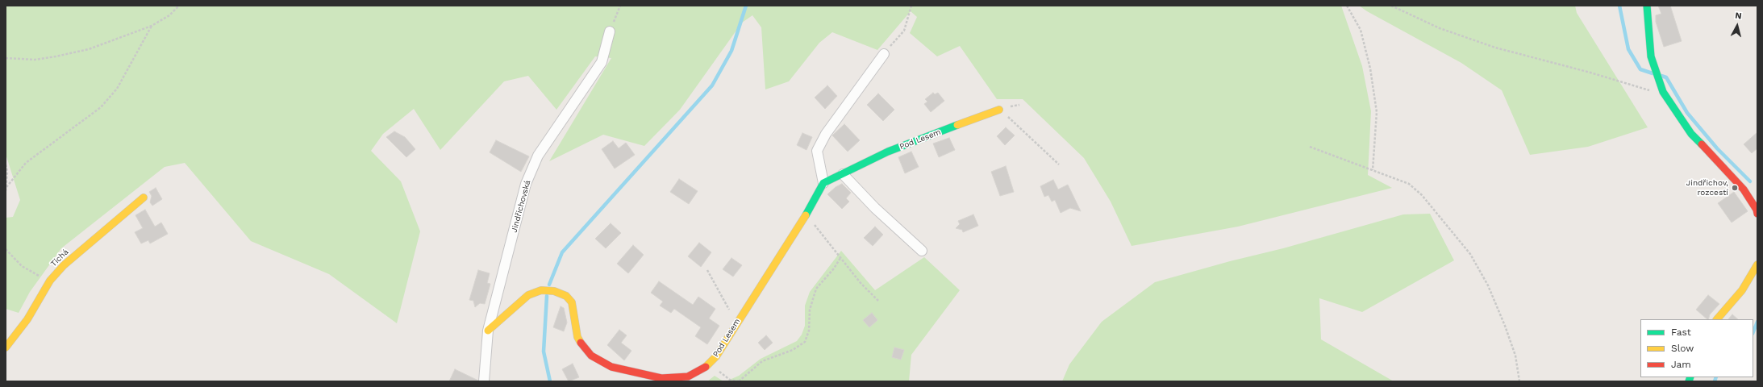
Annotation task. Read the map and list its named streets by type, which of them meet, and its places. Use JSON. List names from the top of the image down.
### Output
{
  "streets": {
    "street": ["Pod Lesem", "Jindřichovská", "Tichá"]
  },
  "crossings": [
    ["Pod Lesem", "Jindřichovská"]
  ],
  "places": ["Jindřichov, rozcestí"],
  "legend": ["Fast", "Slow", "Jam"],
  "north": "top"
}
